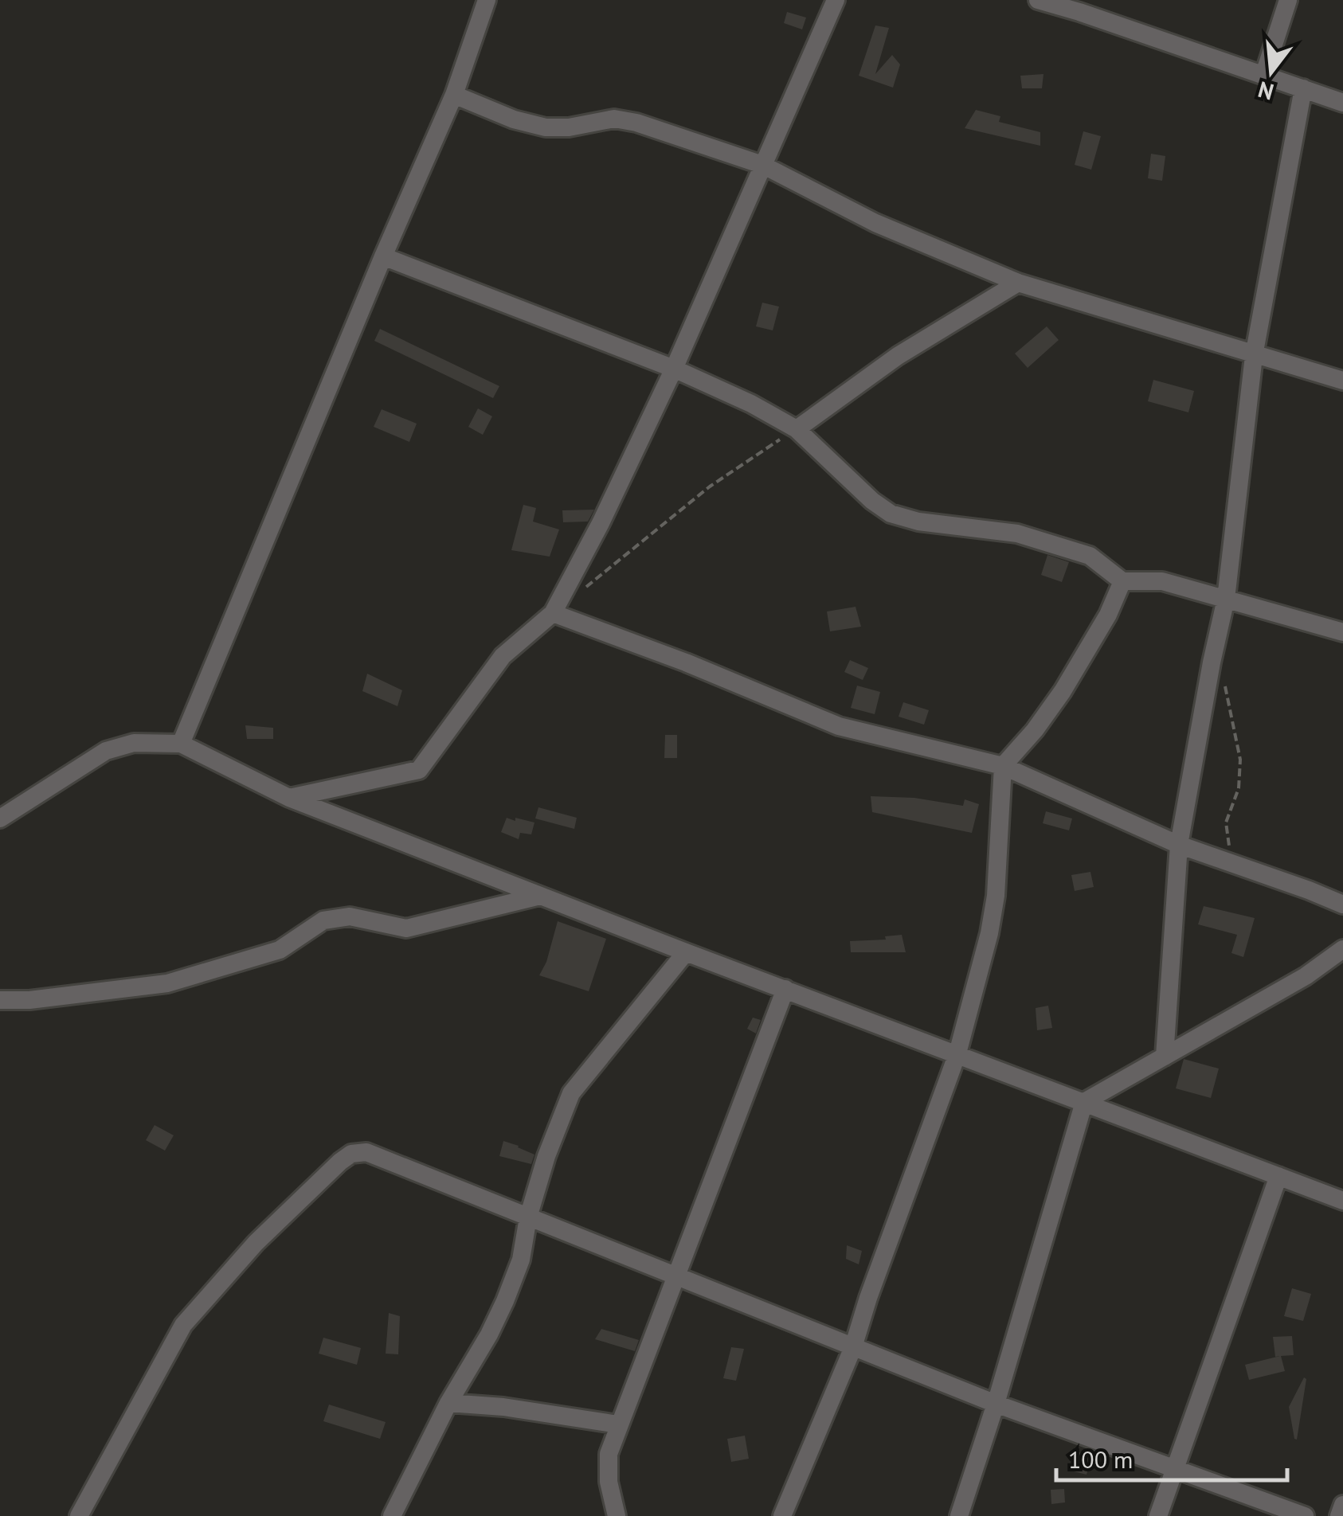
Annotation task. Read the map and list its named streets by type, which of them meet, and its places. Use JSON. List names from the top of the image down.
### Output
{
  "scale_bar": "100 m",
  "north": "bottom"
}
